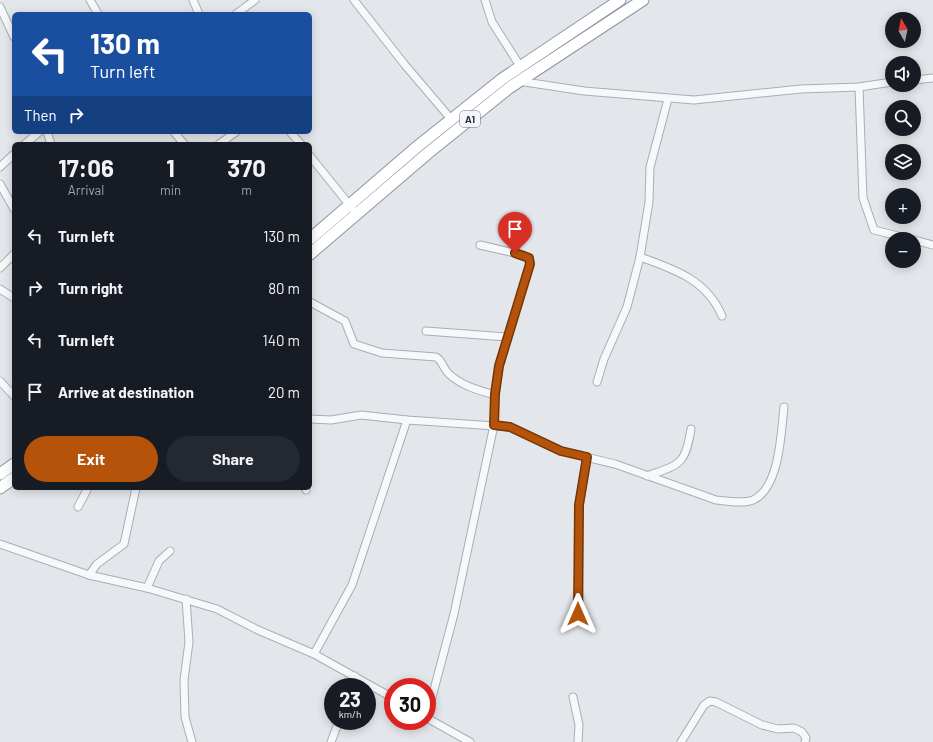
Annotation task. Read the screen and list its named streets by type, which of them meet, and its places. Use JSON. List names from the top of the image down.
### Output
{
  "streets": {
    "highway": ["A1"]
  },
  "north": "top",
  "page": {
    "map_buttons": ["+", "−"],
    "turn": ["130 m", "Turn left"],
    "then": "Then",
    "eta": [
      "17:06",
      "Arrival",
      "1",
      "min",
      "370",
      "m"
    ],
    "list": [
      {
        "name": "Turn left",
        "value": "130 m"
      },
      {
        "name": "Turn right",
        "value": "80 m"
      },
      {
        "name": "Turn left",
        "value": "140 m"
      },
      {
        "name": "Arrive at destination",
        "value": "20 m"
      }
    ],
    "buttons": ["Exit", "Share"],
    "speed": "23 km/h",
    "limit": "30"
  }
}
